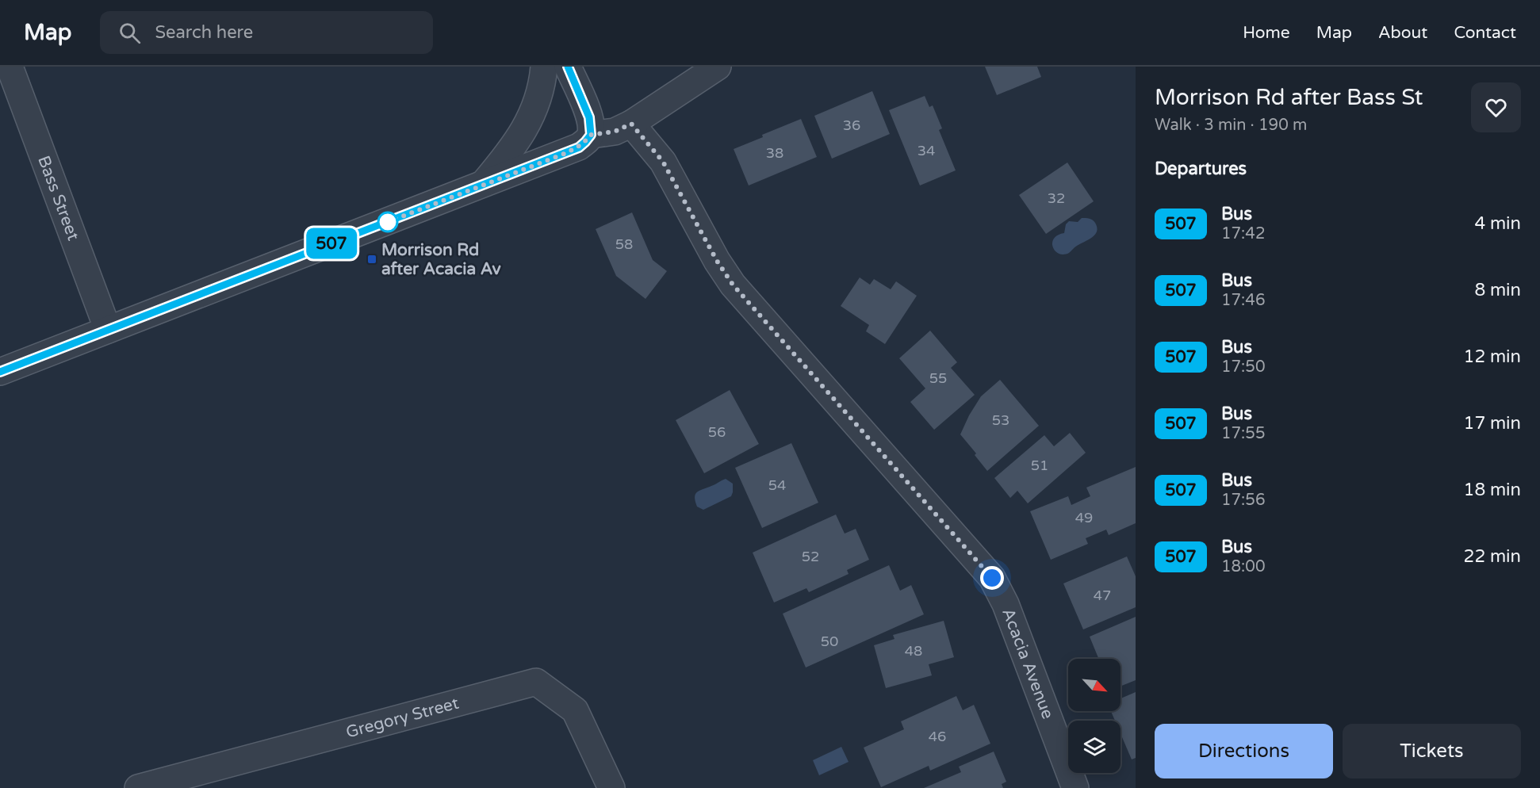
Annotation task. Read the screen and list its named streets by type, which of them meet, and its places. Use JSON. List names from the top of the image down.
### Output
{
  "streets": {
    "street": ["Bass Street", "Acacia Avenue", "Gregory Street"]
  },
  "places": {
    "transit": ["Morrison Rd after Acacia Av"]
  },
  "lines": ["bus line 507"],
  "house_numbers": [
    "36",
    "34",
    "38",
    "32",
    "58",
    "55",
    "53",
    "56",
    "51",
    "54",
    "49",
    "52",
    "47",
    "50",
    "48",
    "46"
  ],
  "north": "bottom right",
  "page": {
    "header": "Map",
    "search": "Search here",
    "nav": [
      "Home",
      "Map",
      "About",
      "Contact"
    ],
    "on_map": "507",
    "heading": [
      ["Morrison Rd after Bass St", "Walk · 3 min · 190 m"],
      "Departures"
    ],
    "list": [
      {
        "mark": "507",
        "name": "Bus",
        "note": "17:42",
        "value": "4 min"
      },
      {
        "mark": "507",
        "name": "Bus",
        "note": "17:46",
        "value": "8 min"
      },
      {
        "mark": "507",
        "name": "Bus",
        "note": "17:50",
        "value": "12 min"
      },
      {
        "mark": "507",
        "name": "Bus",
        "note": "17:55",
        "value": "17 min"
      },
      {
        "mark": "507",
        "name": "Bus",
        "note": "17:56",
        "value": "18 min"
      },
      {
        "mark": "507",
        "name": "Bus",
        "note": "18:00",
        "value": "22 min"
      }
    ],
    "buttons": ["Directions", "Tickets"]
  }
}
